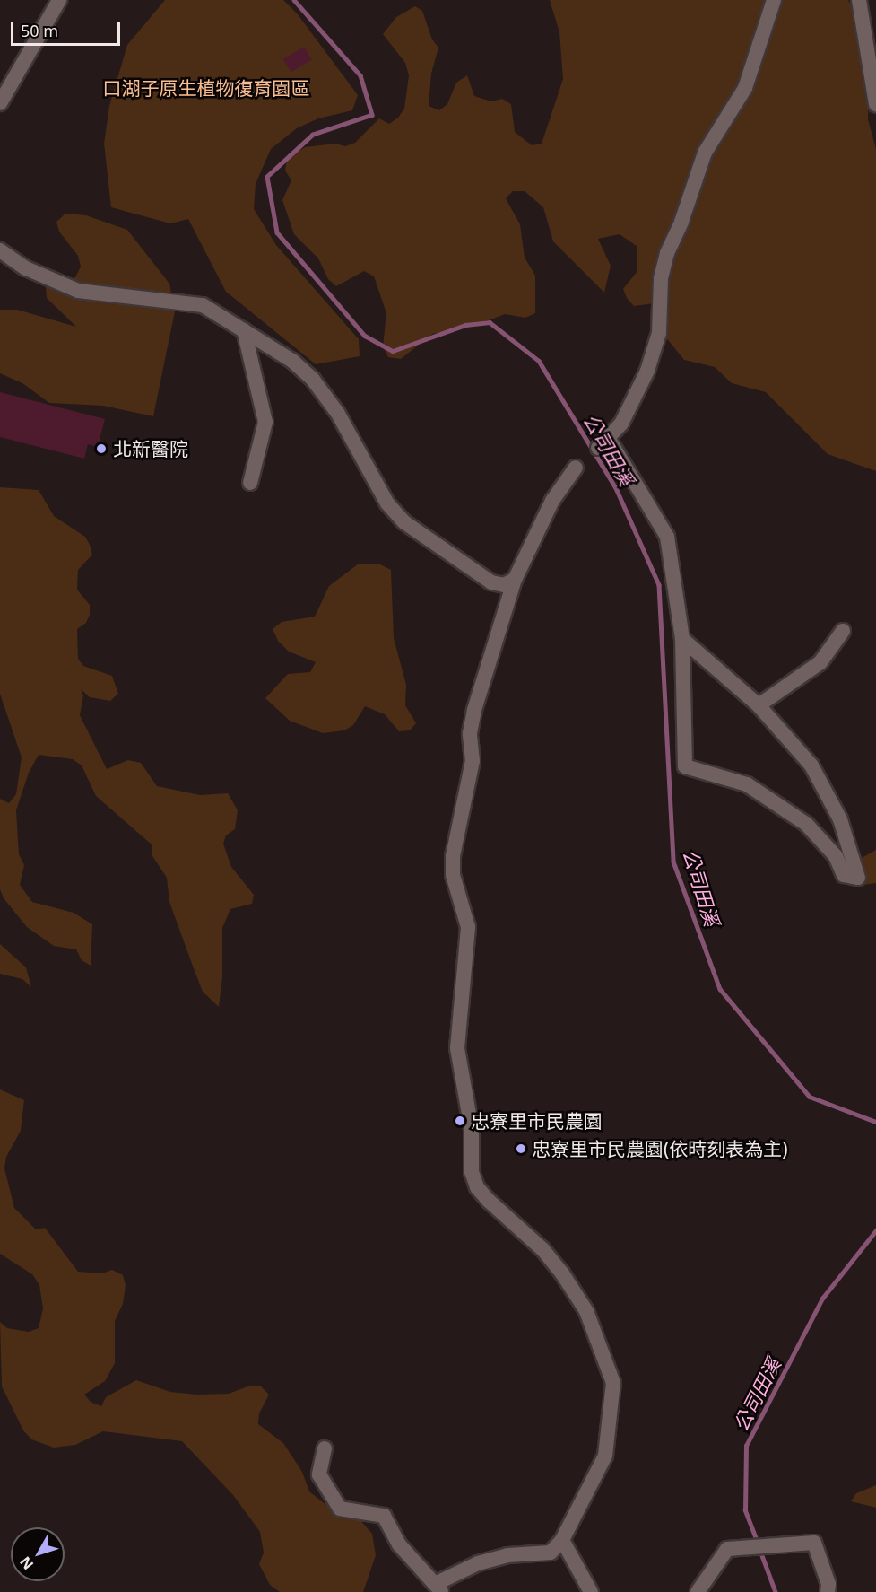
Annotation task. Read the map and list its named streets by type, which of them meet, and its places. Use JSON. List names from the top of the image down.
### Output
{
  "water": ["公司田溪"],
  "parks": ["口湖子原生植物復育園區"],
  "places": ["北新醫院", "忠寮里市民農園", "忠寮里市民農園(依時刻表為主)"],
  "scale_bar": "50 m",
  "north": "bottom left"
}
